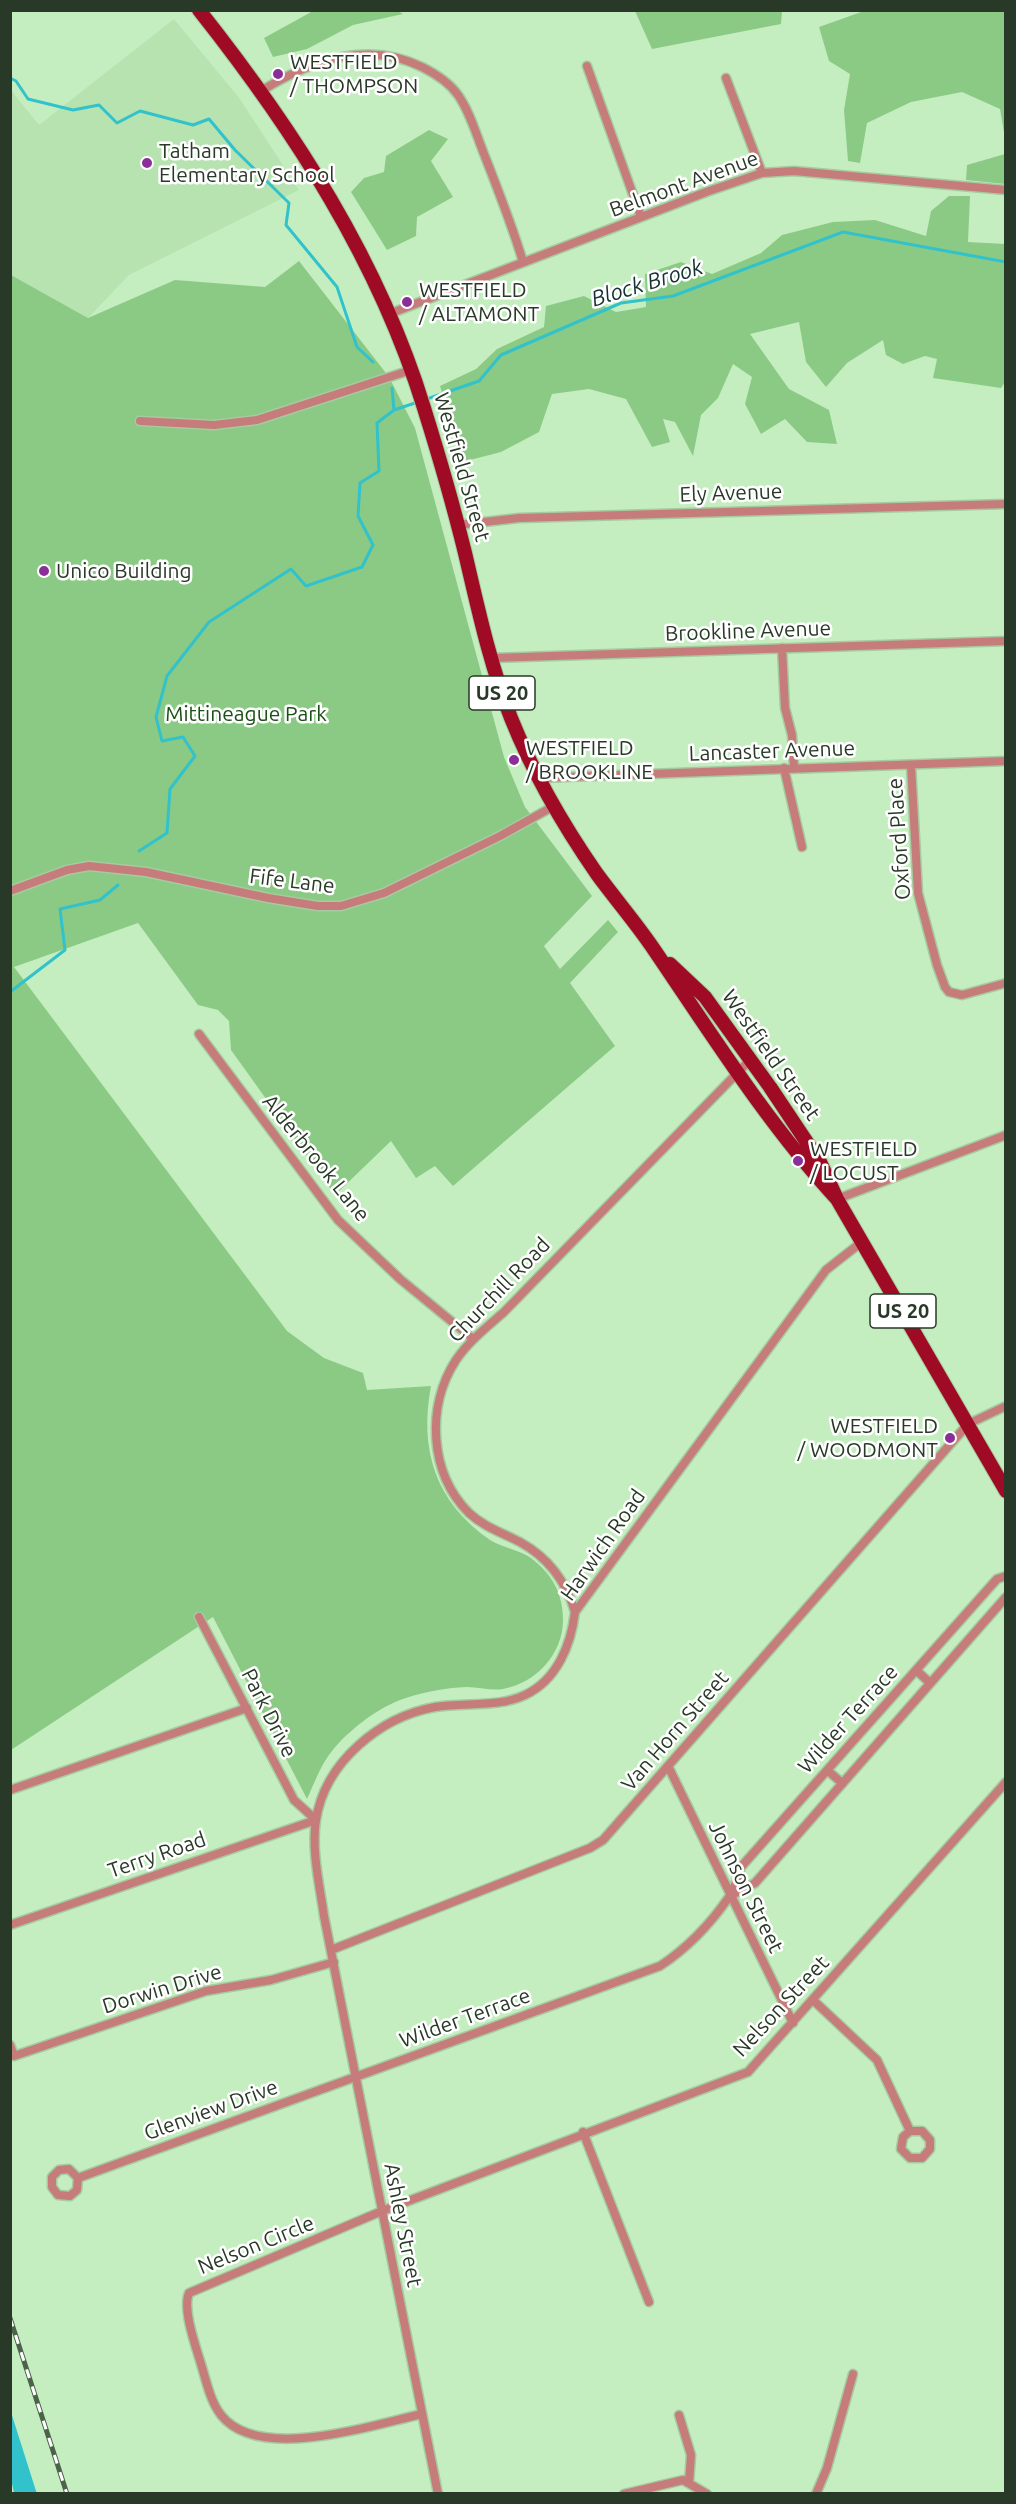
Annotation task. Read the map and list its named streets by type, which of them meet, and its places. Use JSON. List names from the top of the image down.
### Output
{
  "streets": {
    "main road": ["Westfield Street", "US 20"],
    "street": [
      "Belmont Avenue",
      "Ely Avenue",
      "Brookline Avenue",
      "Lancaster Avenue",
      "Oxford Place",
      "Fife Lane",
      "Alderbrook Lane",
      "Churchill Road",
      "Harwich Road",
      "Park Drive",
      "Wilder Terrace",
      "Van Horn Street",
      "Terry Road",
      "Johnson Street",
      "Dorwin Drive",
      "Nelson Street",
      "Glenview Drive",
      "Ashley Street",
      "Nelson Circle"
    ]
  },
  "crossings": [
    ["Belmont Avenue", "Westfield Street"],
    ["Westfield Street", "Ely Avenue"],
    ["Westfield Street", "Brookline Avenue"],
    ["Westfield Street", "Lancaster Avenue"],
    ["Westfield Street", "Fife Lane"],
    ["Westfield Street", "Churchill Road"],
    ["Westfield Street", "Harwich Road"],
    ["Westfield Street", "Van Horn Street"],
    ["Lancaster Avenue", "Oxford Place"],
    ["Alderbrook Lane", "Churchill Road"],
    ["Churchill Road", "Harwich Road"],
    ["Harwich Road", "Park Drive"],
    ["Harwich Road", "Van Horn Street"],
    ["Harwich Road", "Terry Road"],
    ["Harwich Road", "Dorwin Drive"],
    ["Harwich Road", "Ashley Street"],
    ["Park Drive", "Terry Road"],
    ["Wilder Terrace", "Johnson Street"],
    ["Wilder Terrace", "Glenview Drive"],
    ["Wilder Terrace", "Ashley Street"],
    ["Van Horn Street", "Johnson Street"],
    ["Johnson Street", "Nelson Street"],
    ["Dorwin Drive", "Ashley Street"],
    ["Nelson Street", "Ashley Street"],
    ["Nelson Street", "Nelson Circle"],
    ["Glenview Drive", "Ashley Street"],
    ["Ashley Street", "Nelson Circle"]
  ],
  "water": ["Block Brook"],
  "parks": ["Mittineague Park"],
  "places": [
    "WESTFIELD / THOMPSON",
    "Tatham Elementary School",
    "WESTFIELD / ALTAMONT",
    "Unico Building",
    "WESTFIELD / BROOKLINE",
    "WESTFIELD / LOCUST",
    "WESTFIELD / WOODMONT"
  ]
}
